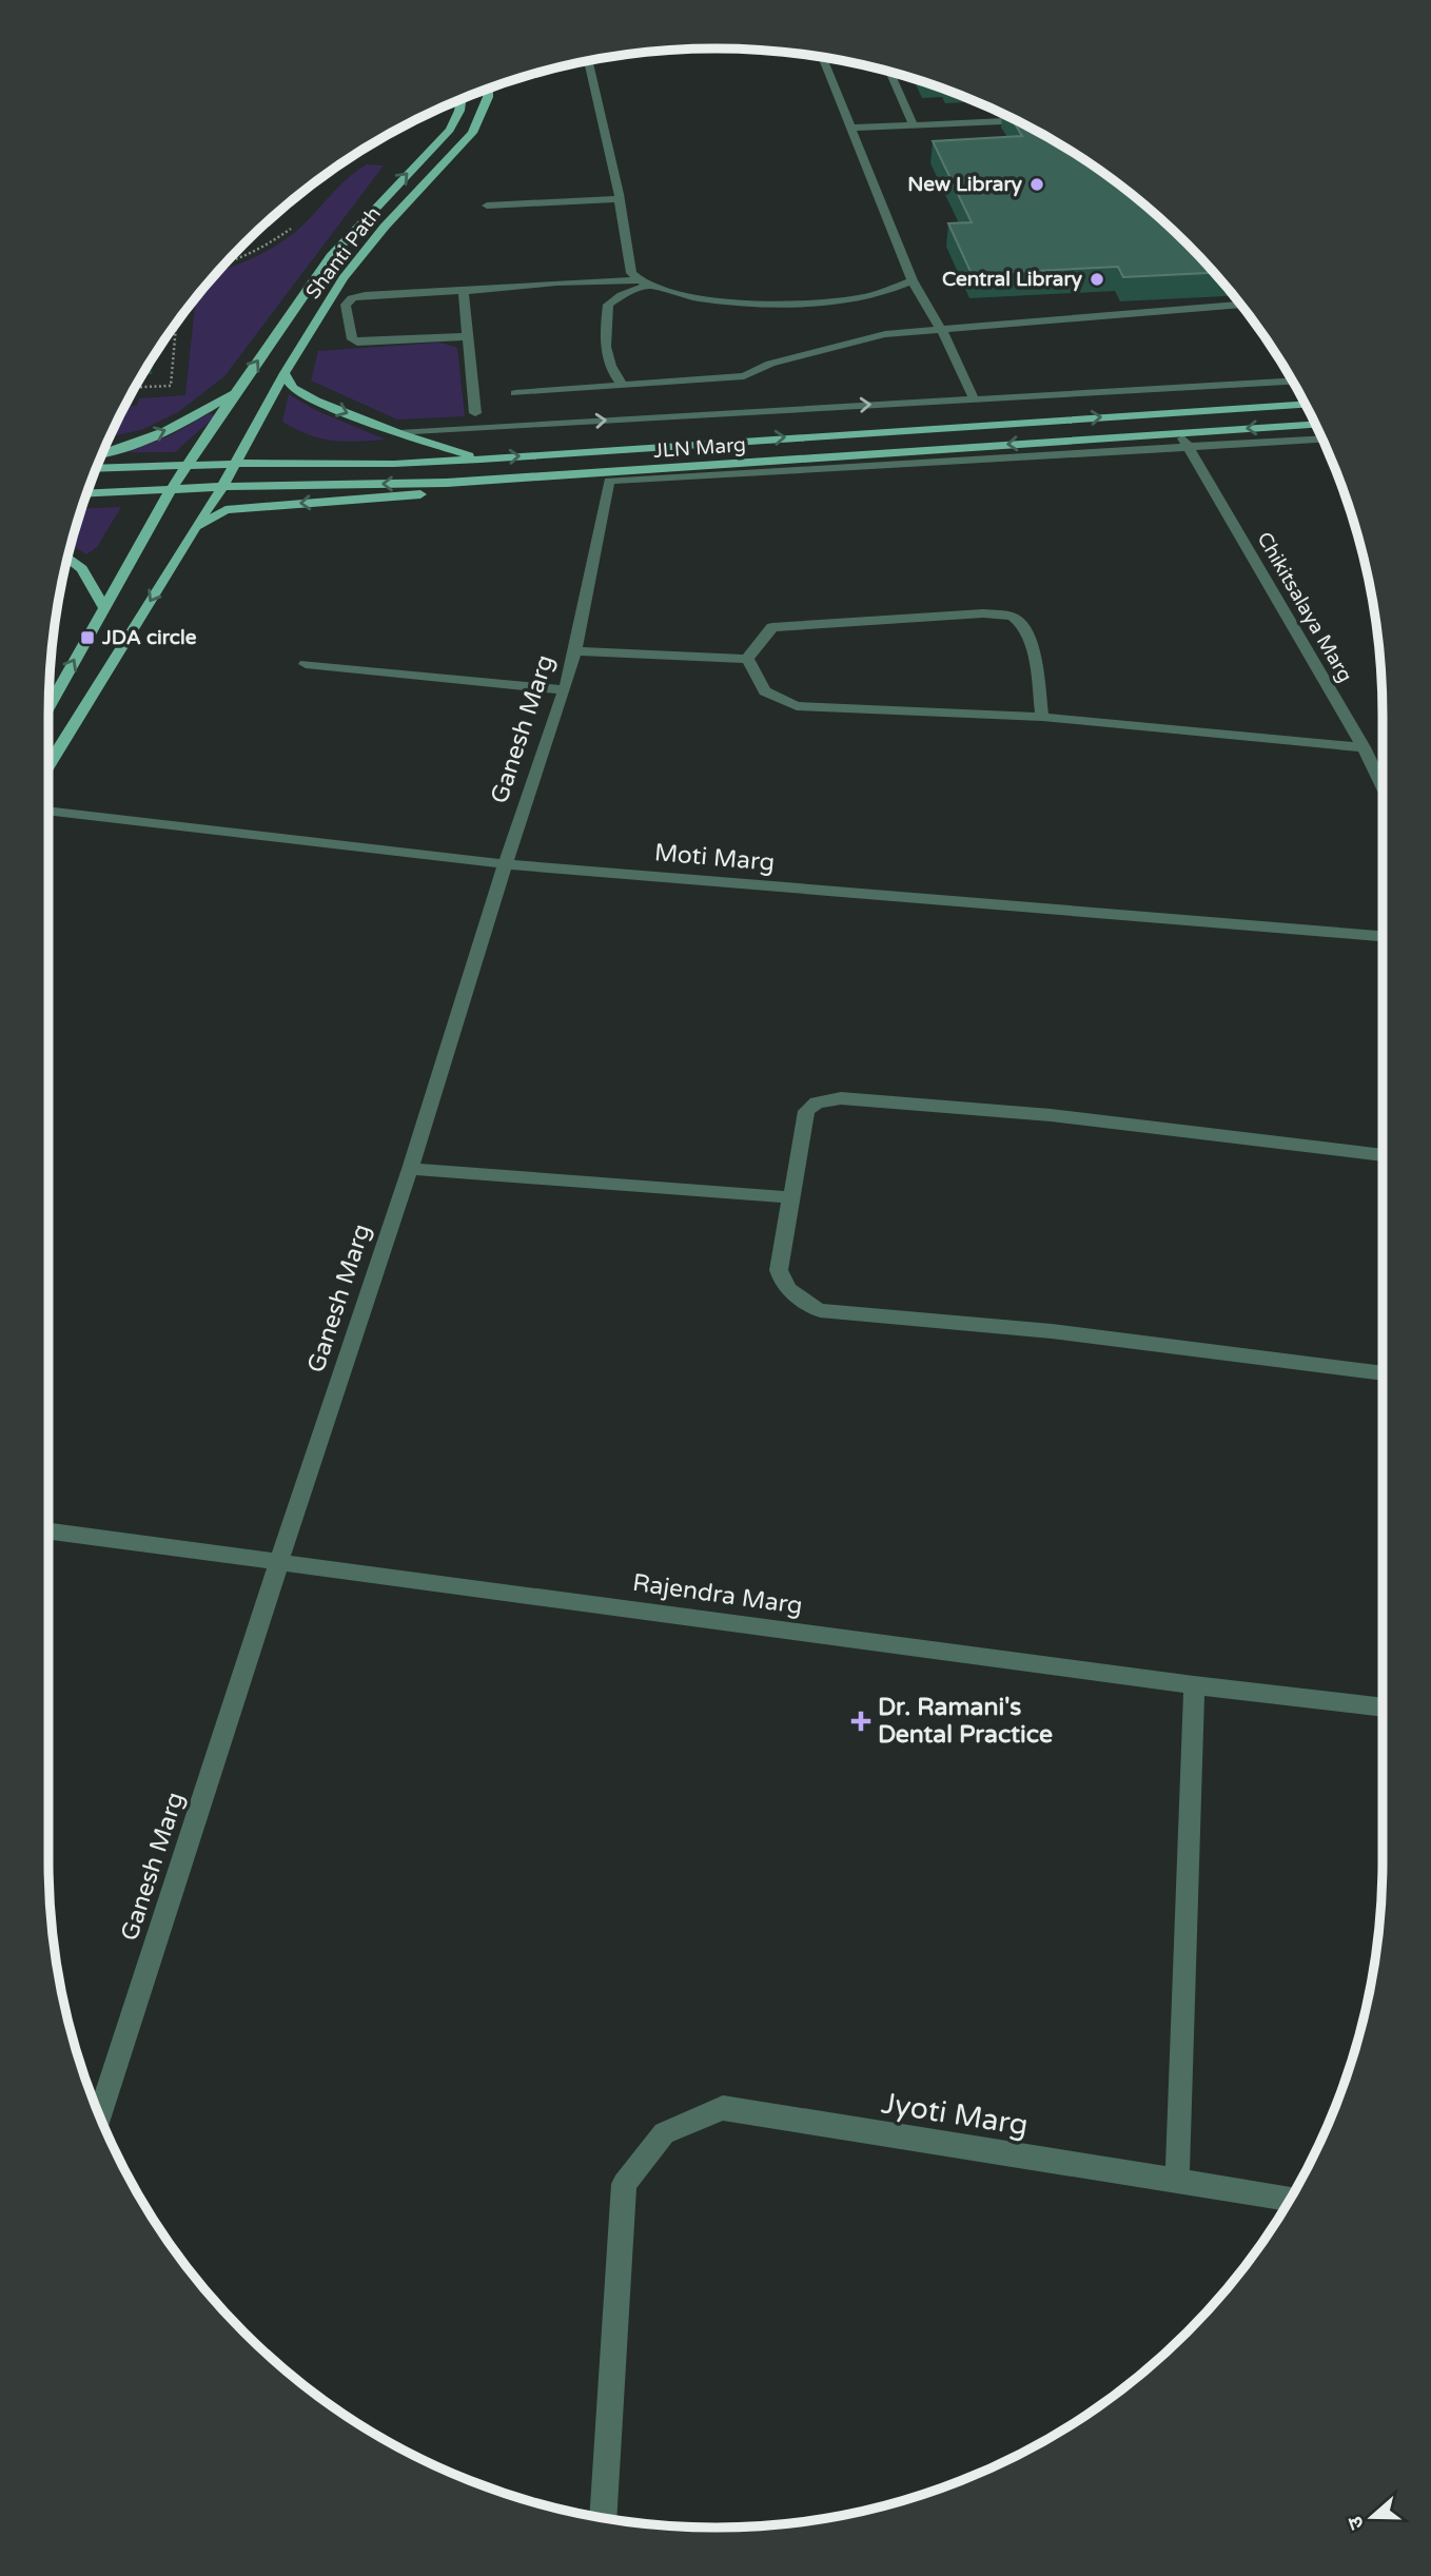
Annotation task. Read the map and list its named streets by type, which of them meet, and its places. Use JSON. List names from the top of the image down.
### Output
{
  "streets": {
    "main road": ["Shanti Path", "JLN Marg"],
    "street": [
      "Chikitsalaya Marg",
      "Ganesh Marg",
      "Moti Marg",
      "Rajendra Marg",
      "Jyoti Marg"
    ]
  },
  "crossings": [
    ["Shanti Path", "JLN Marg"],
    ["JLN Marg", "Chikitsalaya Marg"],
    ["JLN Marg", "Ganesh Marg"],
    ["Ganesh Marg", "Moti Marg"],
    ["Ganesh Marg", "Rajendra Marg"]
  ],
  "places": {
    "other": ["New Library", "Central Library"],
    "transit": ["JDA circle"],
    "health": ["Dr. Ramani's Dental Practice"]
  },
  "north": "left"
}
